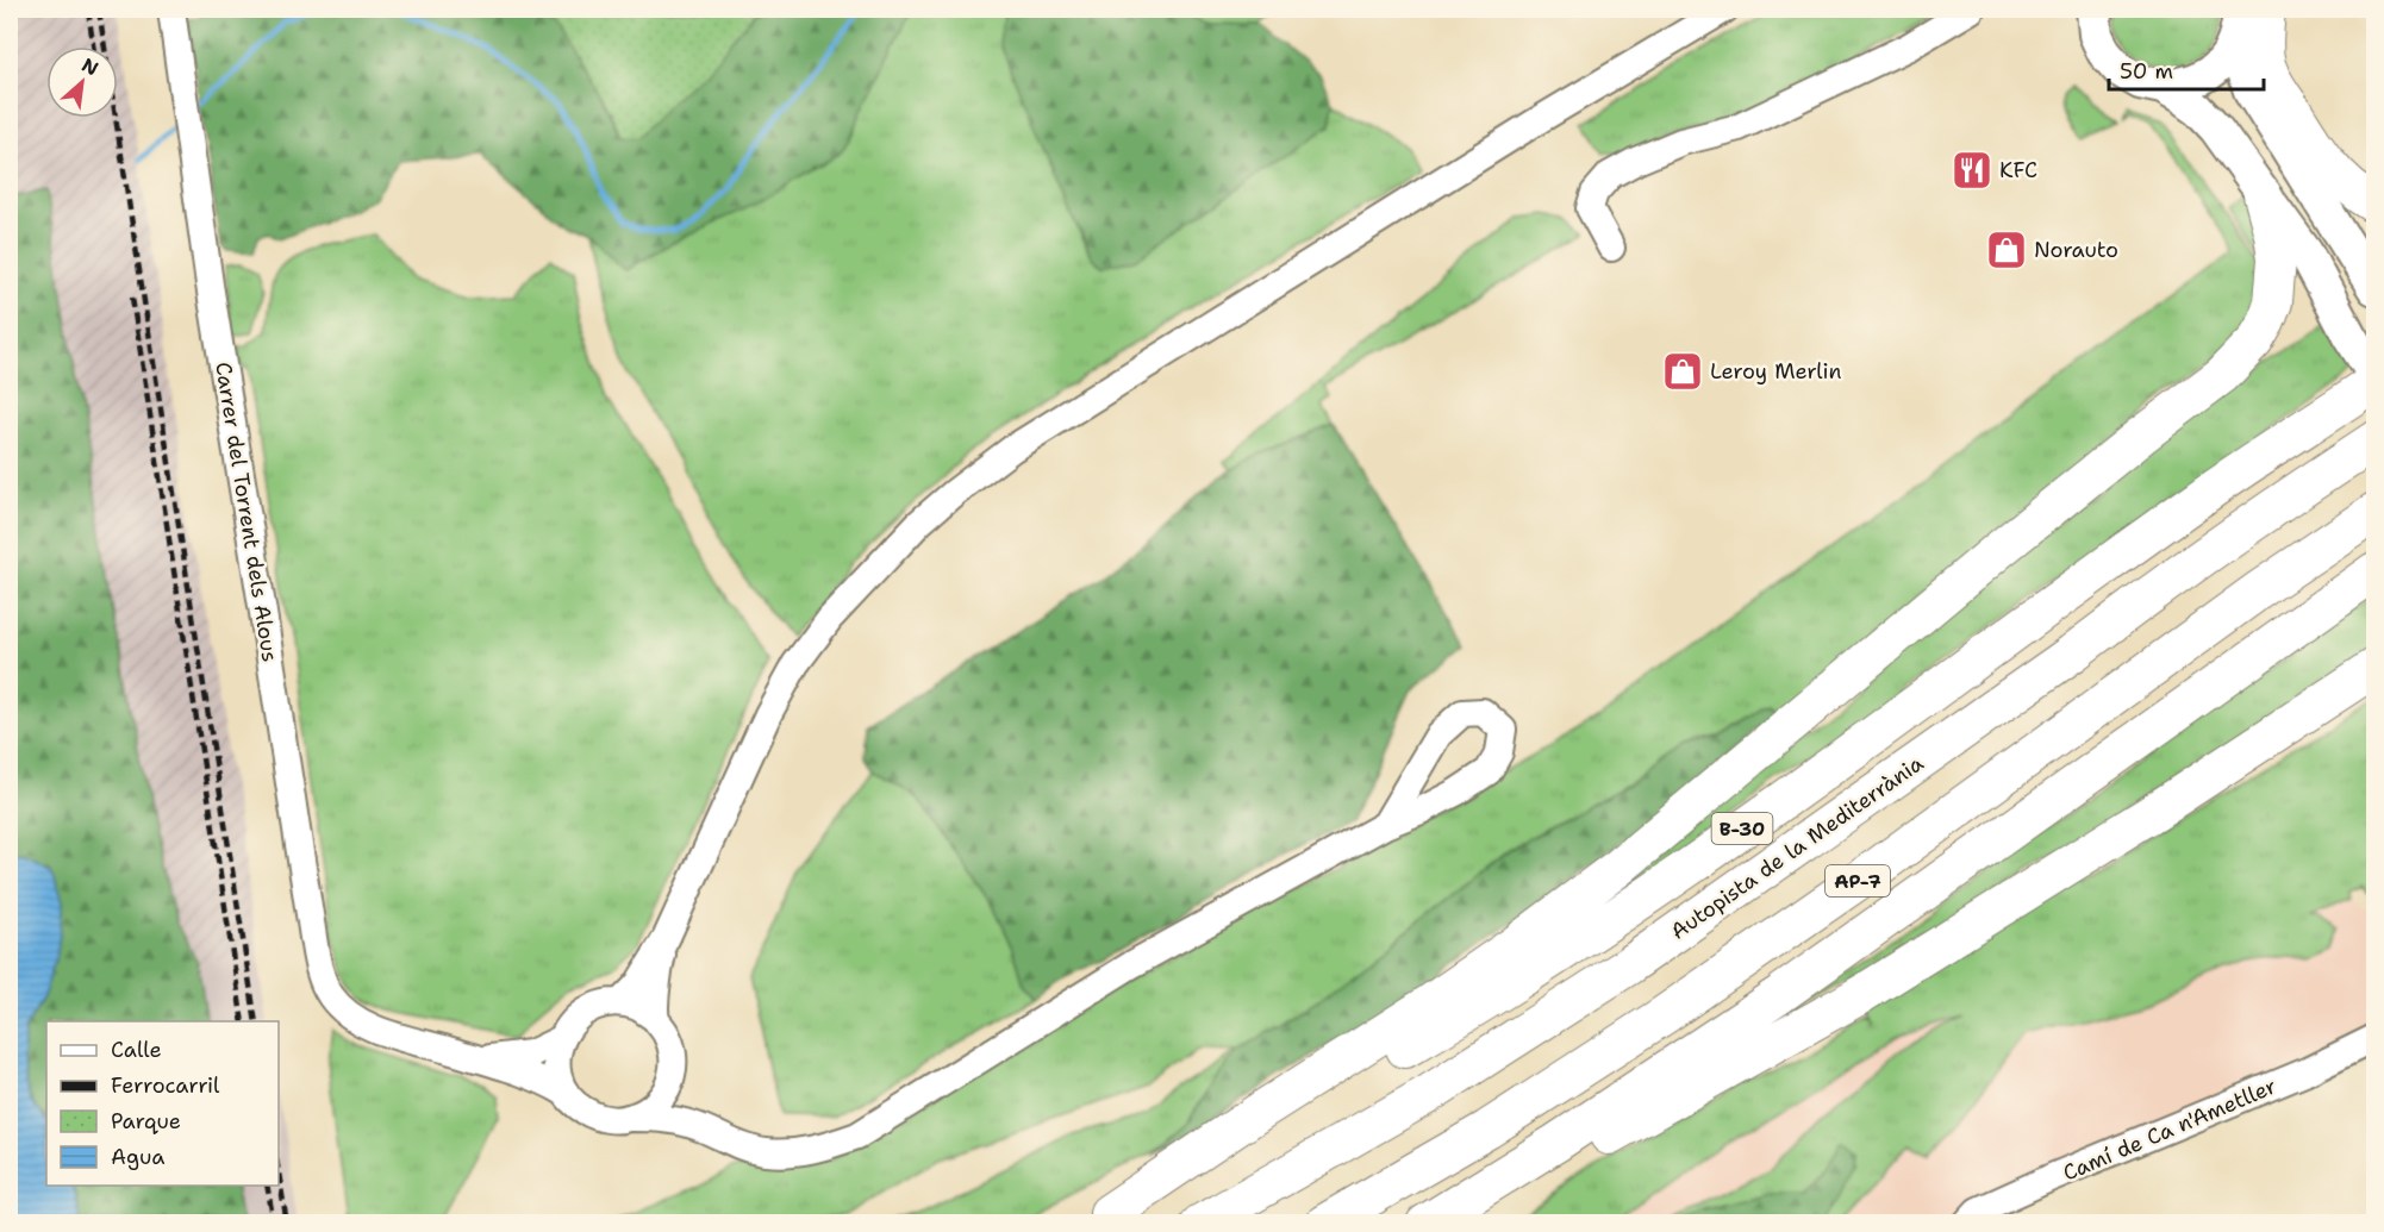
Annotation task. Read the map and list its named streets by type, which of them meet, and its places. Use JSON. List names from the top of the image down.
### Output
{
  "streets": {
    "highway": ["B-30", "Autopista de la Mediterrània", "AP-7"],
    "street": ["Carrer del Torrent dels Alous", "Camí de Ca n'Ametller"]
  },
  "places": {
    "restaurant": ["KFC"],
    "shop": ["Norauto", "Leroy Merlin"]
  },
  "legend": [
    "Calle",
    "Ferrocarril",
    "Parque",
    "Agua"
  ],
  "scale_bar": "50 m",
  "north": "top right"
}
